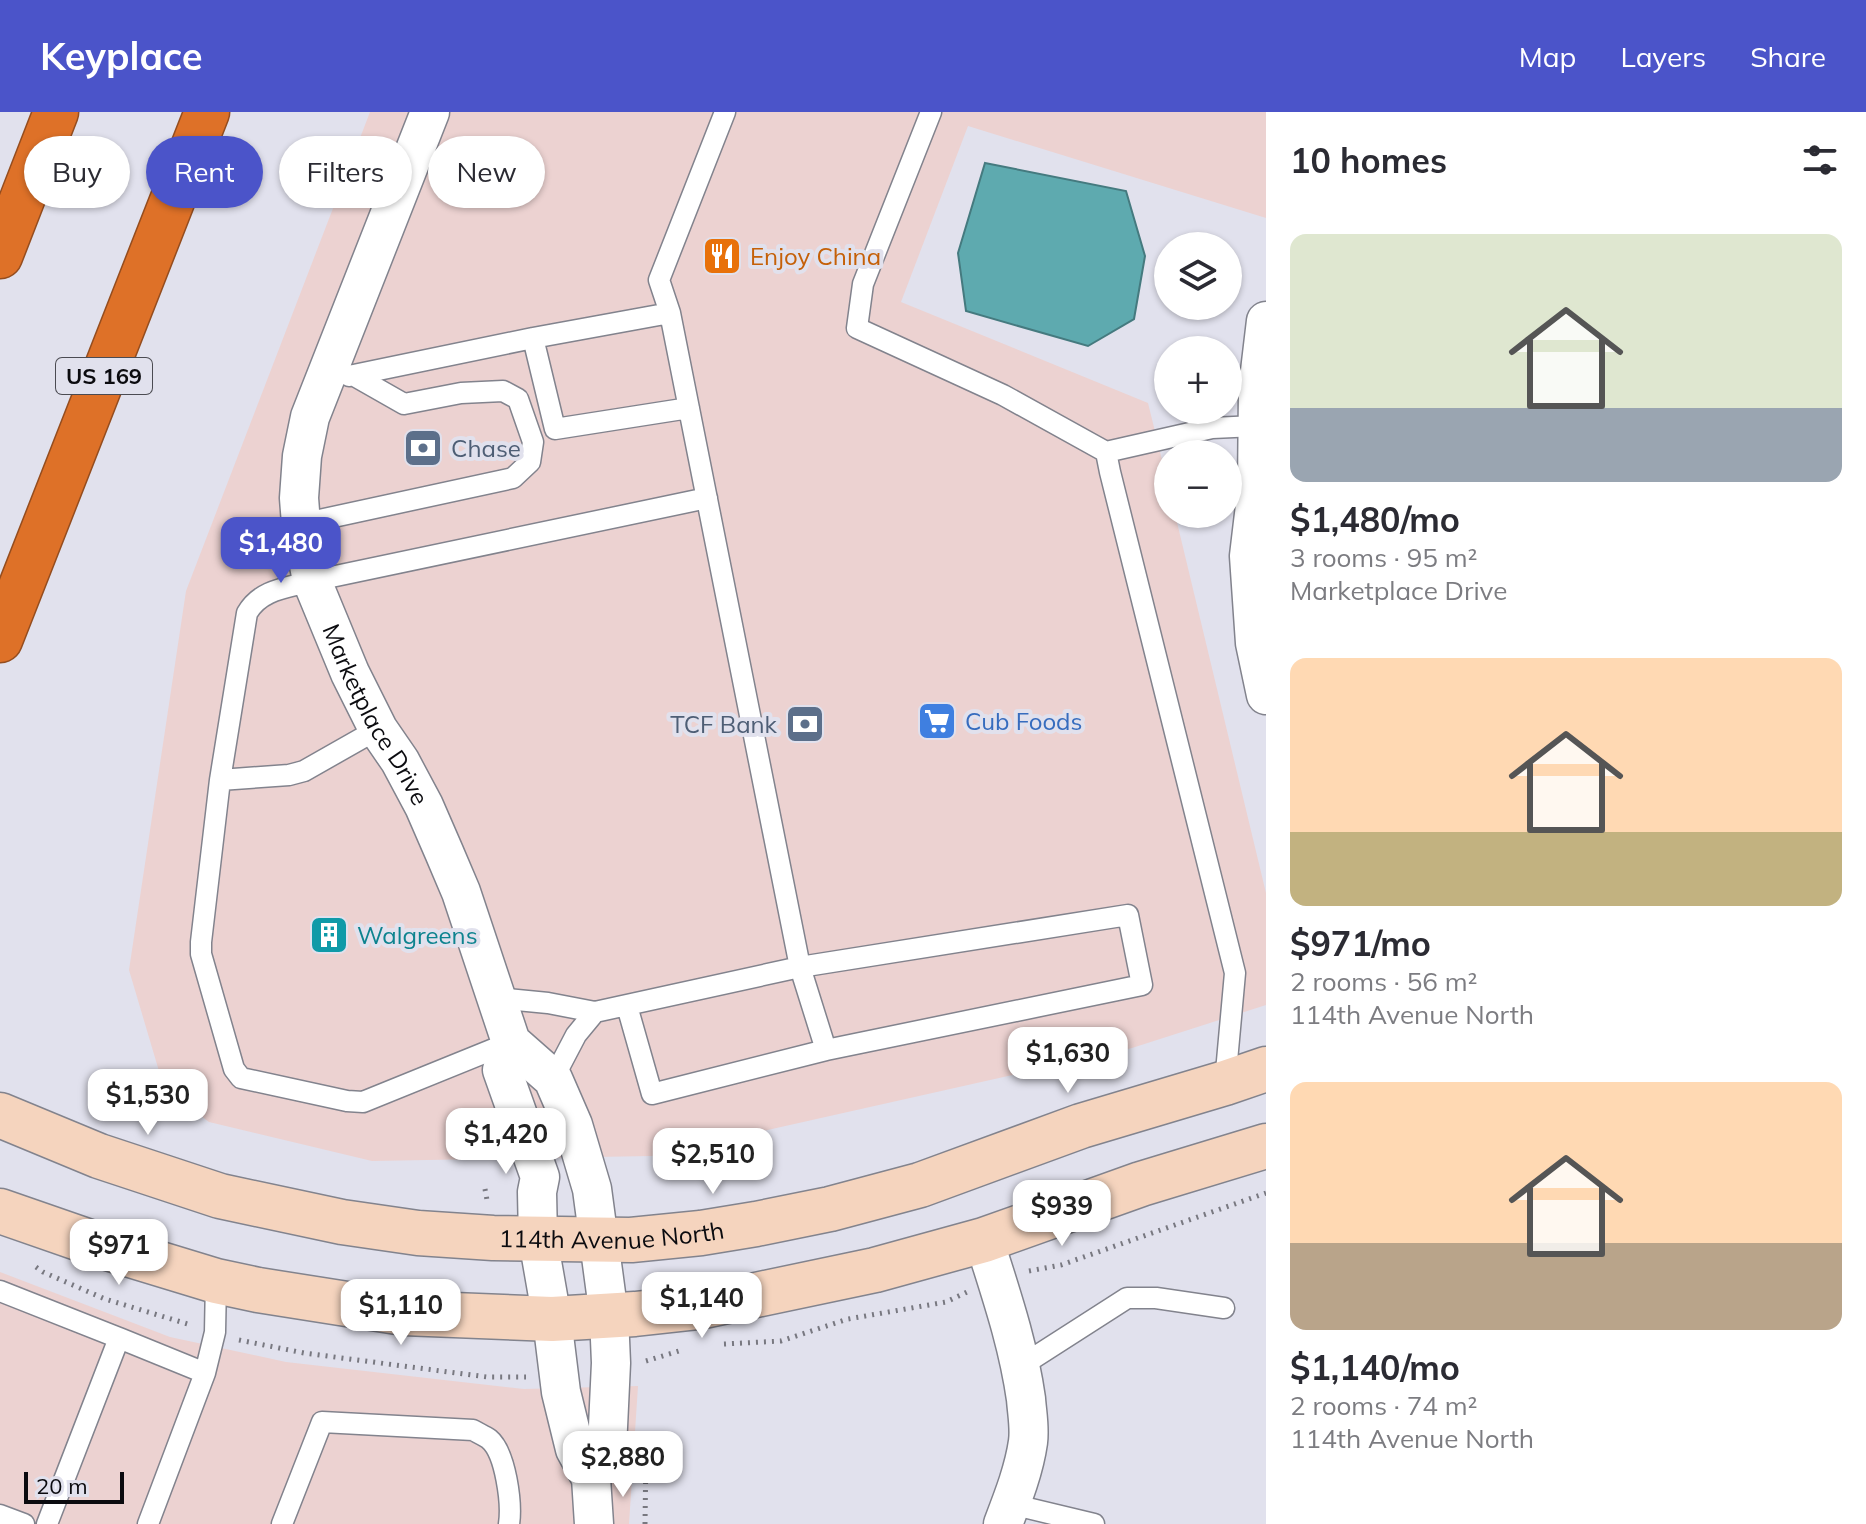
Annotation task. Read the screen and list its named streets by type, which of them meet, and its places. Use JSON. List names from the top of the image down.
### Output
{
  "streets": {
    "highway": ["US 169"],
    "street": ["Marketplace Drive", "114th Avenue North"]
  },
  "crossings": [
    ["Marketplace Drive", "114th Avenue North"]
  ],
  "places": {
    "restaurant": ["Enjoy China"],
    "bank": ["Chase", "TCF Bank"],
    "supermarket": ["Cub Foods"],
    "building": ["Walgreens"]
  },
  "scale_bar": "20 m",
  "page": {
    "header": "Keyplace",
    "nav": ["Map", "Layers", "Share"],
    "heading": "10 homes",
    "chip": [
      "Buy",
      "Rent",
      "Filters",
      "New"
    ],
    "list": [
      {
        "name": "$1,480/mo",
        "note": "3 rooms · 95 m² · Marketplace Drive"
      },
      {
        "name": "$971/mo",
        "note": "2 rooms · 56 m² · 114th Avenue North"
      },
      {
        "name": "$1,140/mo",
        "note": "2 rooms · 74 m² · 114th Avenue North"
      }
    ],
    "map_buttons": ["+", "−"],
    "price": [
      "$1,480",
      "$1,630",
      "$1,530",
      "$1,420",
      "$2,510",
      "$939",
      "$971",
      "$1,140",
      "$1,110",
      "$2,880"
    ],
    "scale": "20 m"
  }
}
